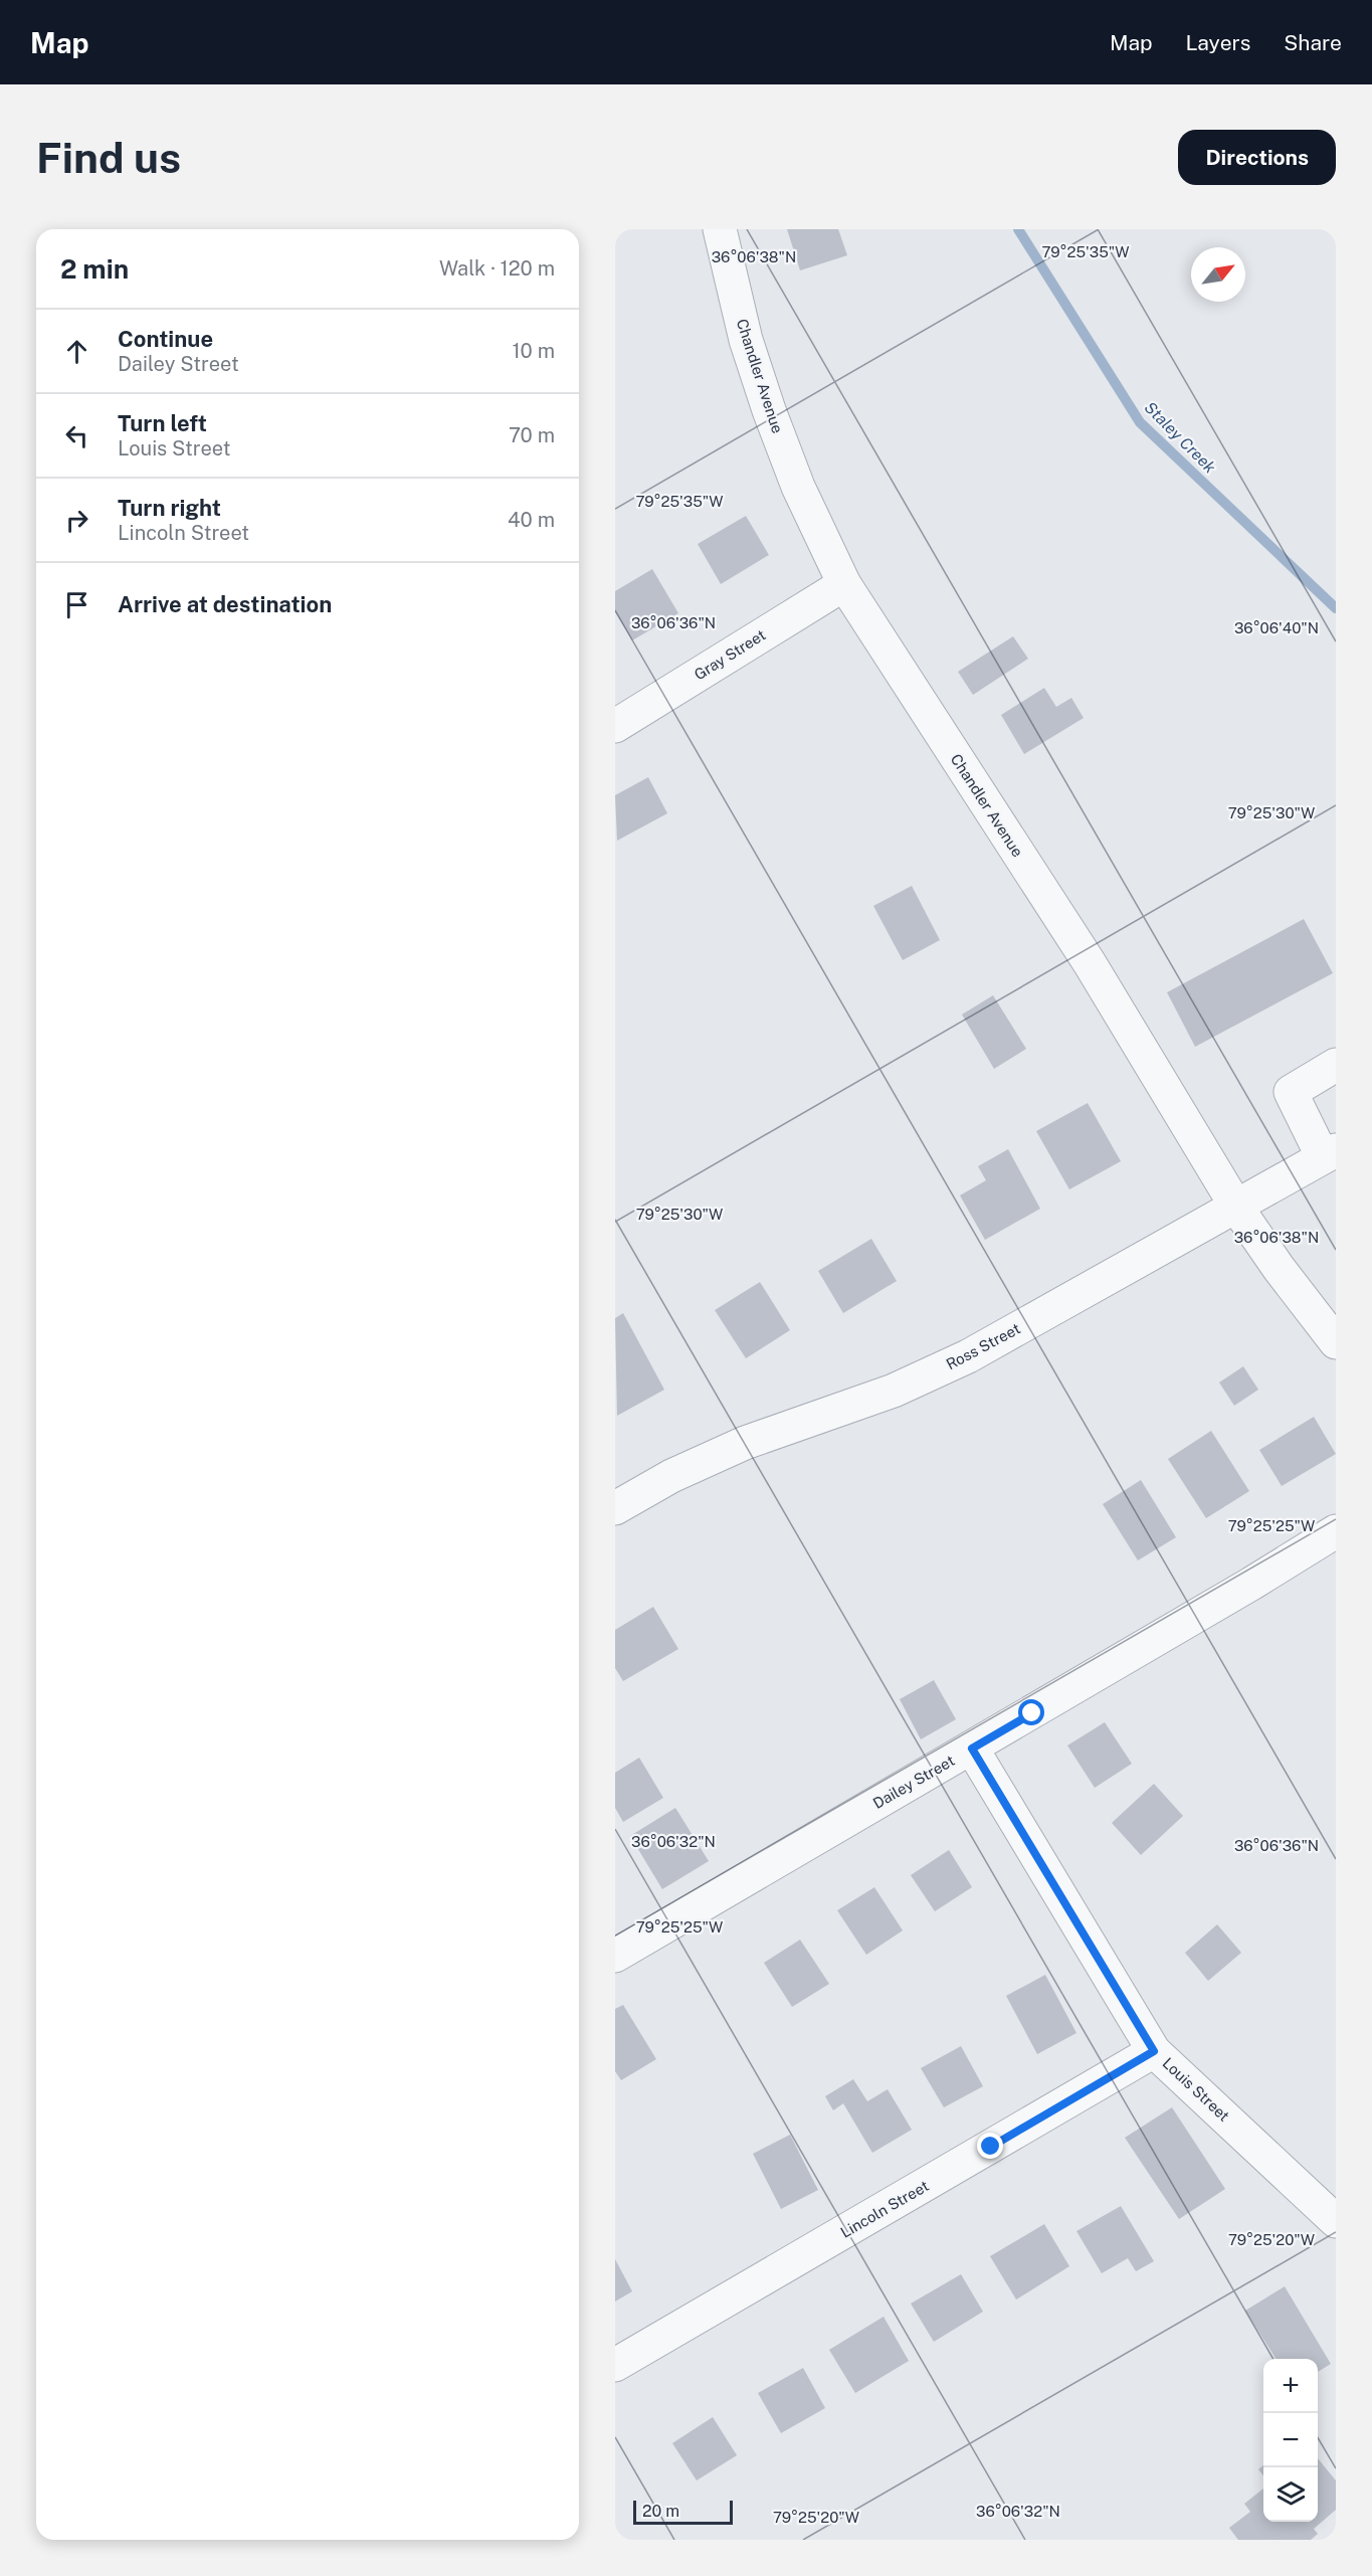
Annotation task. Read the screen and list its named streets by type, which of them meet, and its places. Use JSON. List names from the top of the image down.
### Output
{
  "streets": {
    "street": [
      "Chandler Avenue",
      "Gray Street",
      "Ross Street",
      "Dailey Street",
      "Louis Street",
      "Lincoln Street"
    ]
  },
  "crossings": [
    ["Chandler Avenue", "Gray Street"],
    ["Chandler Avenue", "Ross Street"],
    ["Dailey Street", "Louis Street"],
    ["Louis Street", "Lincoln Street"]
  ],
  "water": ["Staley Creek"],
  "scale_bar": "20 m",
  "north": "top right",
  "page": {
    "header": "Map",
    "nav": ["Map", "Layers", "Share"],
    "buttons": "Directions",
    "title": "Find us",
    "heading": ["2 min", "Walk · 120 m"],
    "list": [
      ["Continue", "Dailey Street", "10 m"],
      ["Turn left", "Louis Street", "70 m"],
      ["Turn right", "Lincoln Street", "40 m"],
      "Arrive at destination"
    ],
    "map_buttons": ["+", "−"],
    "scale": "20 m"
  },
  "coordinates": [
    "79°25'35\"W",
    "36°06'38\"N",
    "36°06'36\"N",
    "36°06'40\"N",
    "79°25'30\"W",
    "79°25'25\"W",
    "36°06'32\"N",
    "79°25'20\"W"
  ]
}
